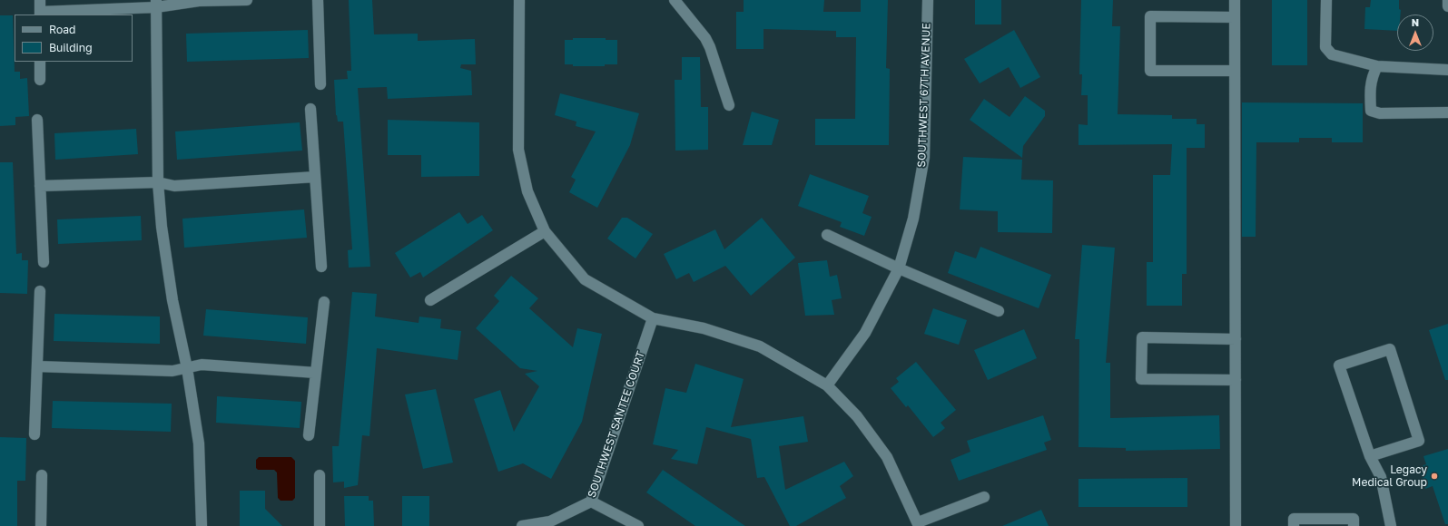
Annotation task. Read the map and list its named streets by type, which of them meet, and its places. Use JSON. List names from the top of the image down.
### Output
{
  "streets": {
    "street": ["SOUTHWEST 67TH AVENUE", "SOUTHWEST SANTEE COURT"]
  },
  "places": ["Legacy Medical Group"],
  "legend": ["Road", "Building"],
  "north": "top"
}
